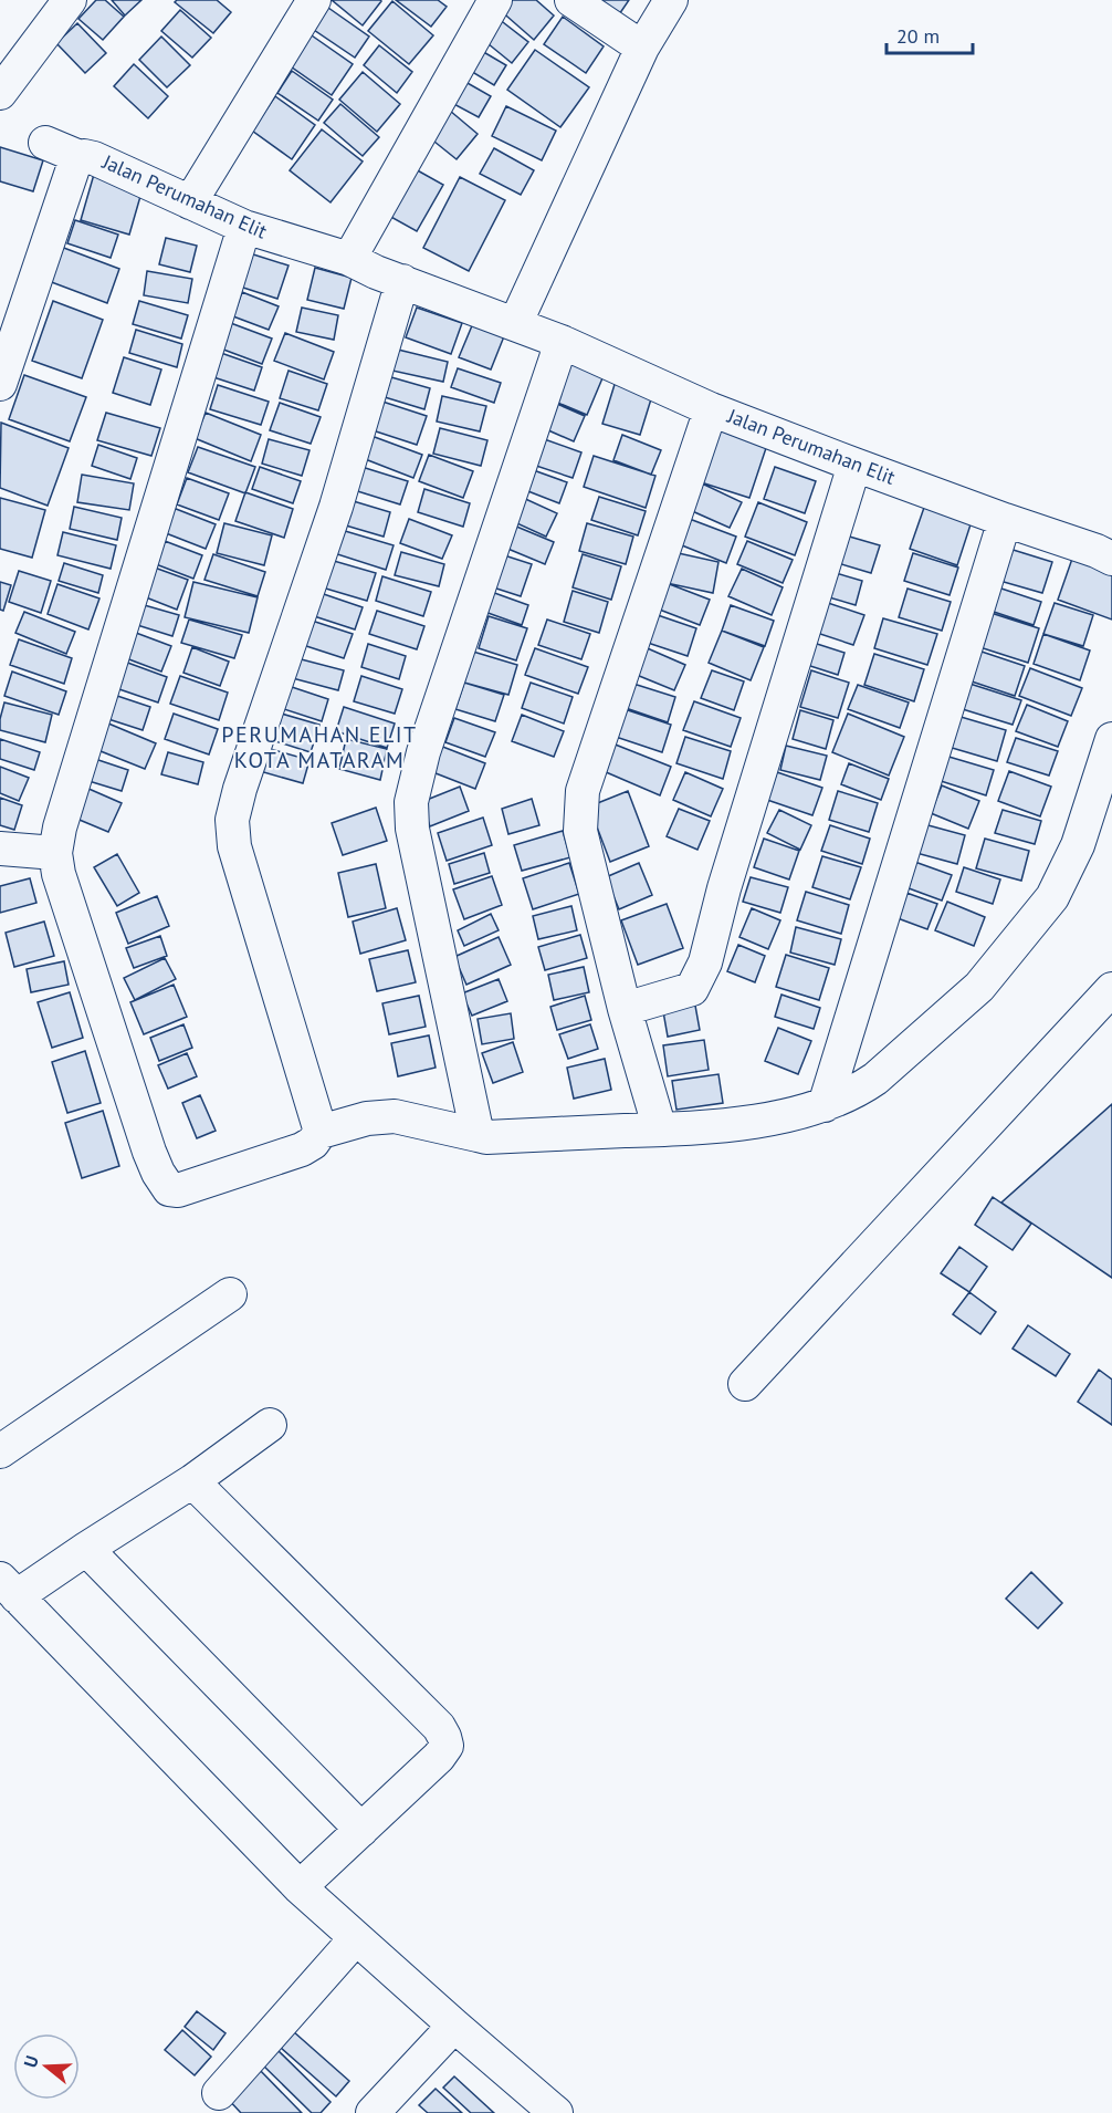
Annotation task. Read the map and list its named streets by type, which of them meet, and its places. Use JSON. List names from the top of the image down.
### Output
{
  "streets": {
    "street": ["Jalan Perumahan Elit"]
  },
  "districts": ["PERUMAHAN ELIT KOTA MATARAM"],
  "scale_bar": "20 m",
  "north": "left"
}
